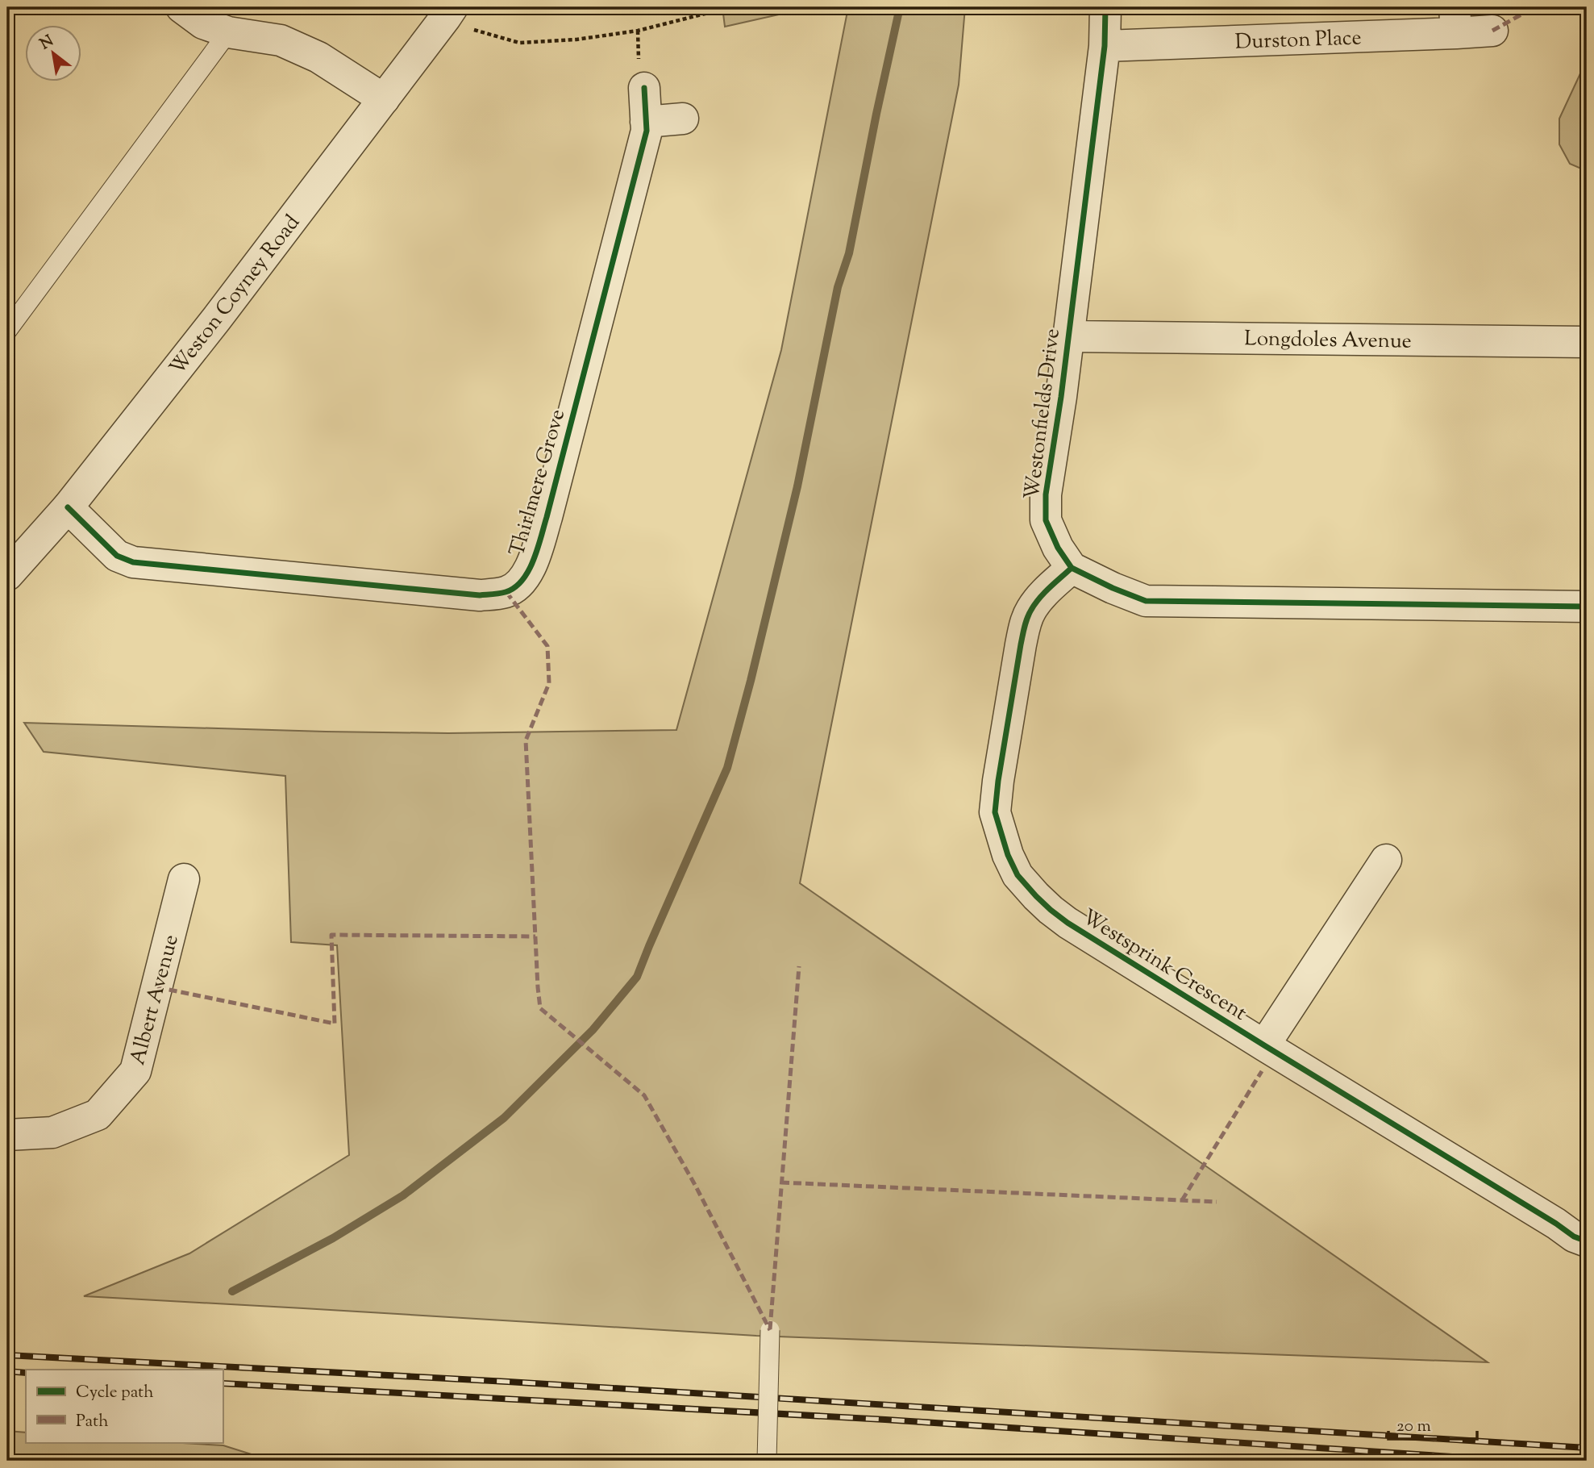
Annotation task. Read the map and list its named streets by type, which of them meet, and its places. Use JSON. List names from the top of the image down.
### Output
{
  "streets": {
    "street": [
      "Durston Place",
      "Weston Coyney Road",
      "Longdoles Avenue",
      "Westonfields Drive",
      "Thirlmere Grove",
      "Westsprink Crescent",
      "Albert Avenue"
    ]
  },
  "crossings": [
    ["Durston Place", "Westonfields Drive"],
    ["Weston Coyney Road", "Thirlmere Grove"],
    ["Longdoles Avenue", "Westonfields Drive"],
    ["Westonfields Drive", "Westsprink Crescent"]
  ],
  "legend": ["Cycle path", "Path"],
  "scale_bar": "20 m",
  "north": "top left"
}
